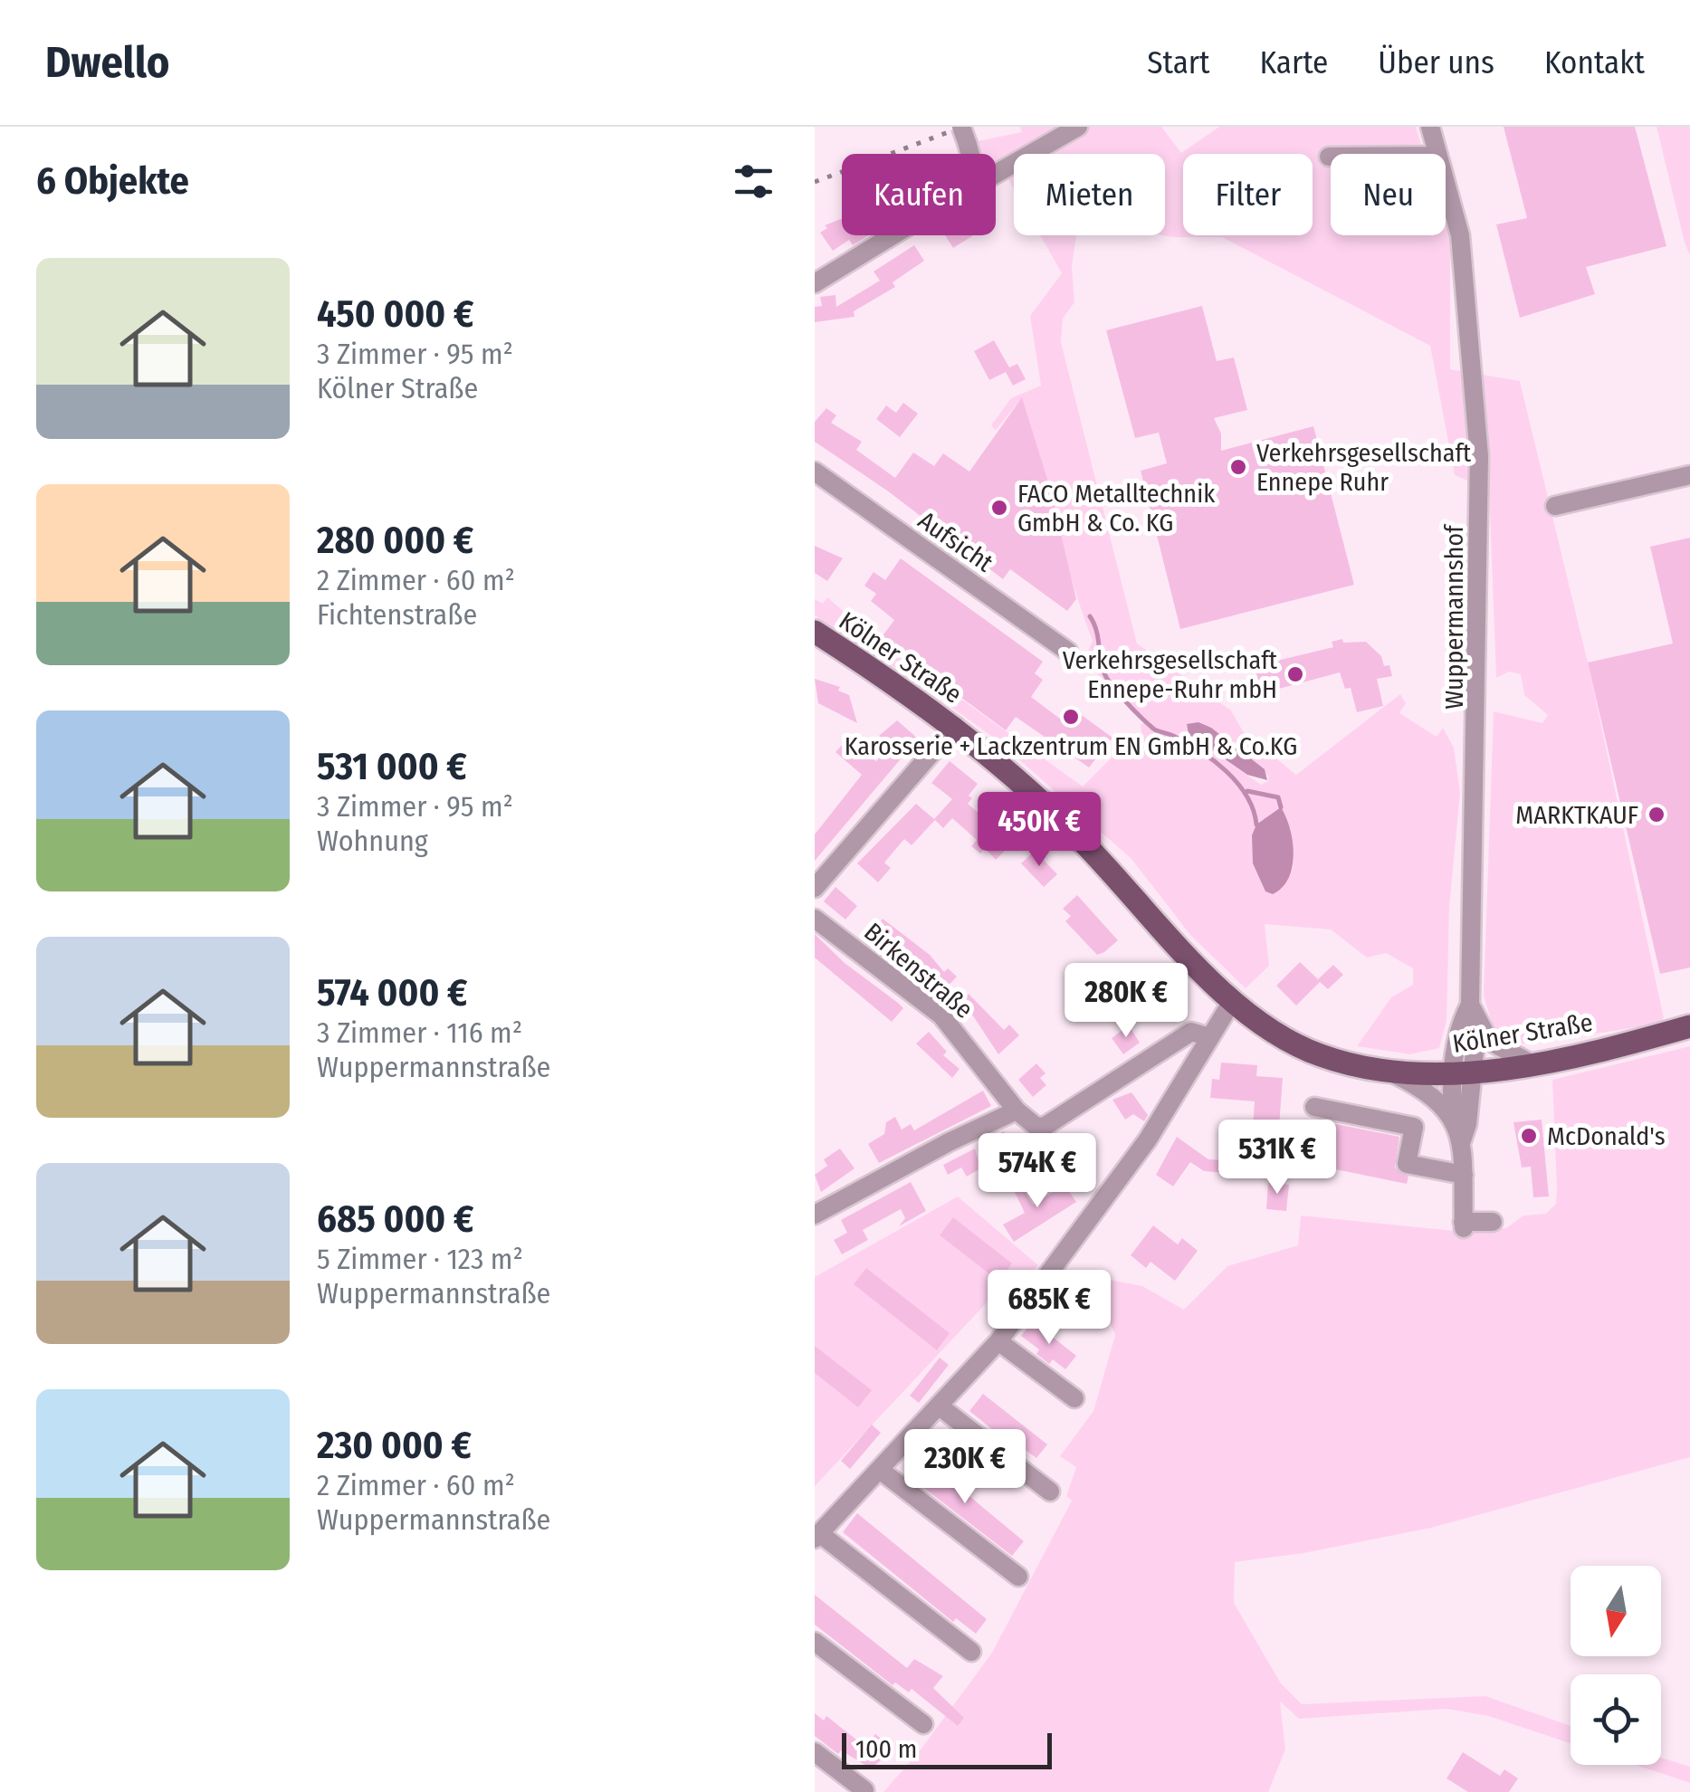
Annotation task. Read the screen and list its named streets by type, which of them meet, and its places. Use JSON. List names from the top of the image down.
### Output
{
  "streets": {
    "main road": ["Kölner Straße"],
    "street": ["Aufsicht", "Wuppermannshof", "Birkenstraße"]
  },
  "crossings": [
    ["Wuppermannshof", "Kölner Straße"]
  ],
  "places": [
    "Verkehrsgesellschaft Ennepe Ruhr",
    "FACO Metalltechnik GmbH & Co. KG",
    "Verkehrsgesellschaft Ennepe-Ruhr mbH",
    "Karosserie + Lackzentrum EN GmbH & Co.KG",
    "MARKTKAUF",
    "McDonald's"
  ],
  "scale_bar": "100 m",
  "north": "bottom",
  "page": {
    "header": "Dwello",
    "nav": [
      "Start",
      "Karte",
      "Über uns",
      "Kontakt"
    ],
    "heading": "6 Objekte",
    "chip": [
      "Kaufen",
      "Mieten",
      "Filter",
      "Neu"
    ],
    "list": [
      {
        "name": "450 000 €",
        "note": "3 Zimmer · 95 m² · Kölner Straße"
      },
      {
        "name": "280 000 €",
        "note": "2 Zimmer · 60 m² · Fichtenstraße"
      },
      {
        "name": "531 000 €",
        "note": "3 Zimmer · 95 m² · Wohnung"
      },
      {
        "name": "574 000 €",
        "note": "3 Zimmer · 116 m² · Wuppermannstraße"
      },
      {
        "name": "685 000 €",
        "note": "5 Zimmer · 123 m² · Wuppermannstraße"
      },
      {
        "name": "230 000 €",
        "note": "2 Zimmer · 60 m² · Wuppermannstraße"
      }
    ],
    "price": [
      "450K €",
      "280K €",
      "531K €",
      "574K €",
      "685K €",
      "230K €"
    ],
    "scale": "100 m"
  }
}
